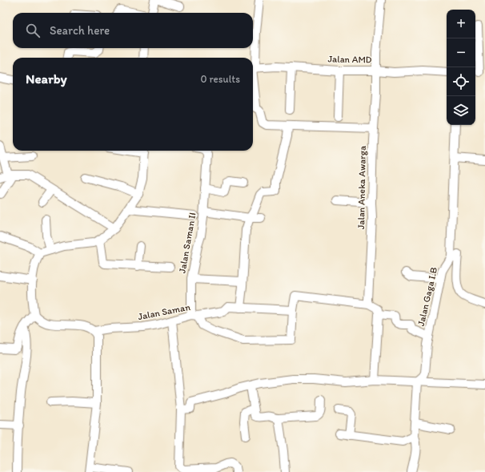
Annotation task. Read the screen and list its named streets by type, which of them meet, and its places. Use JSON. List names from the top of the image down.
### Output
{
  "streets": {
    "street": [
      "Jalan AMD",
      "Jalan Aneka Awarga",
      "Jalan Saman II",
      "Jalan Gaga I.B",
      "Jalan Saman"
    ]
  },
  "crossings": [
    ["Jalan AMD", "Jalan Aneka Awarga"],
    ["Jalan Saman II", "Jalan Saman"]
  ],
  "page": {
    "map_buttons": ["+", "−"],
    "search": "Search here",
    "heading": ["Nearby", "0 results"]
  }
}
